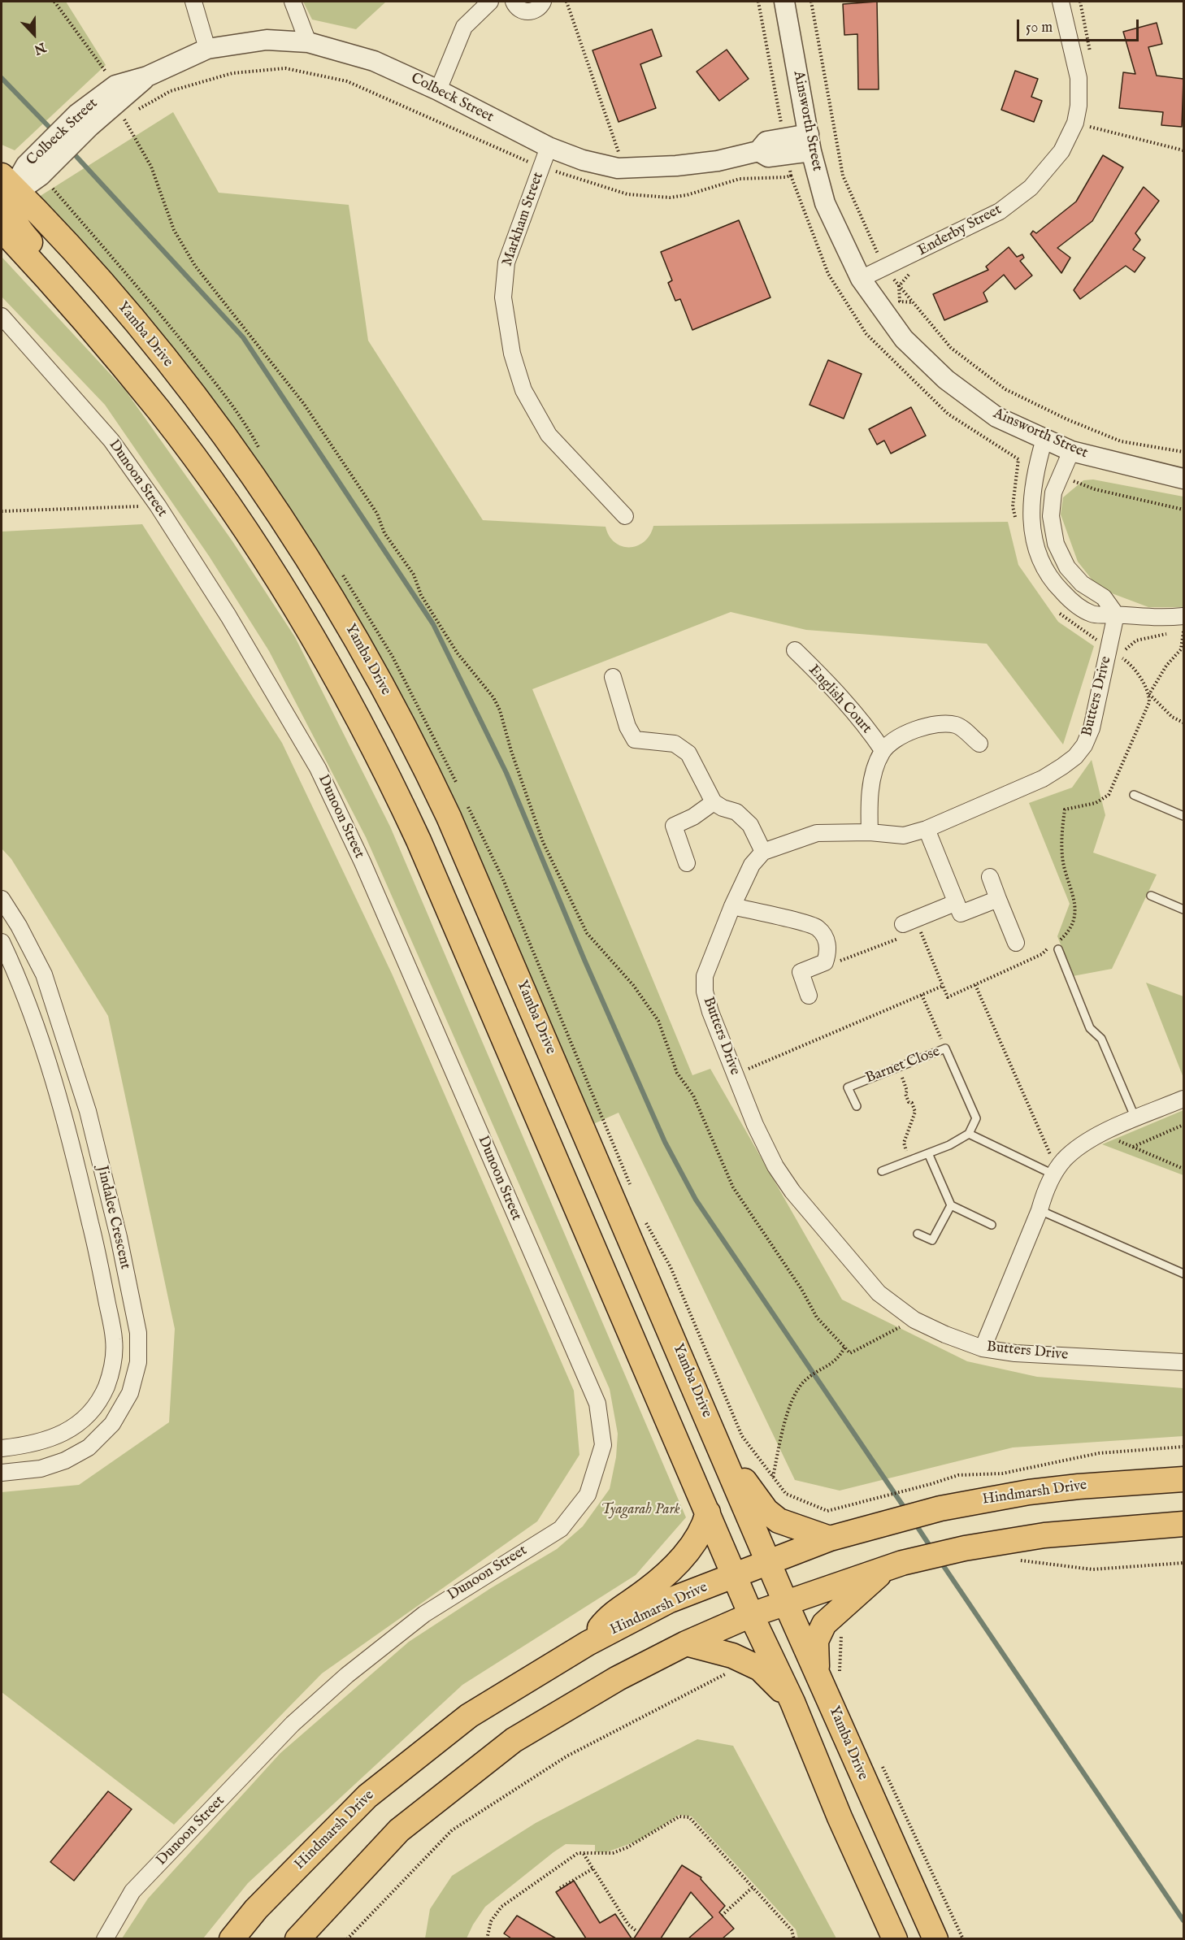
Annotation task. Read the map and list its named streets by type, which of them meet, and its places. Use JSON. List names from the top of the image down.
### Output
{
  "streets": {
    "main road": ["Yamba Drive", "Hindmarsh Drive"],
    "street": [
      "Colbeck Street",
      "Ainsworth Street",
      "Markham Street",
      "Enderby Street",
      "Dunoon Street",
      "Butters Drive",
      "English Court",
      "Jindalee Crescent"
    ],
    "lane": ["Barnet Close"]
  },
  "crossings": [
    ["Colbeck Street", "Ainsworth Street"],
    ["Colbeck Street", "Markham Street"],
    ["Colbeck Street", "Yamba Drive"],
    ["Ainsworth Street", "Enderby Street"],
    ["Yamba Drive", "Hindmarsh Drive"]
  ],
  "parks": ["Tyagarah Park"],
  "scale_bar": "50 m",
  "north": "bottom"
}
